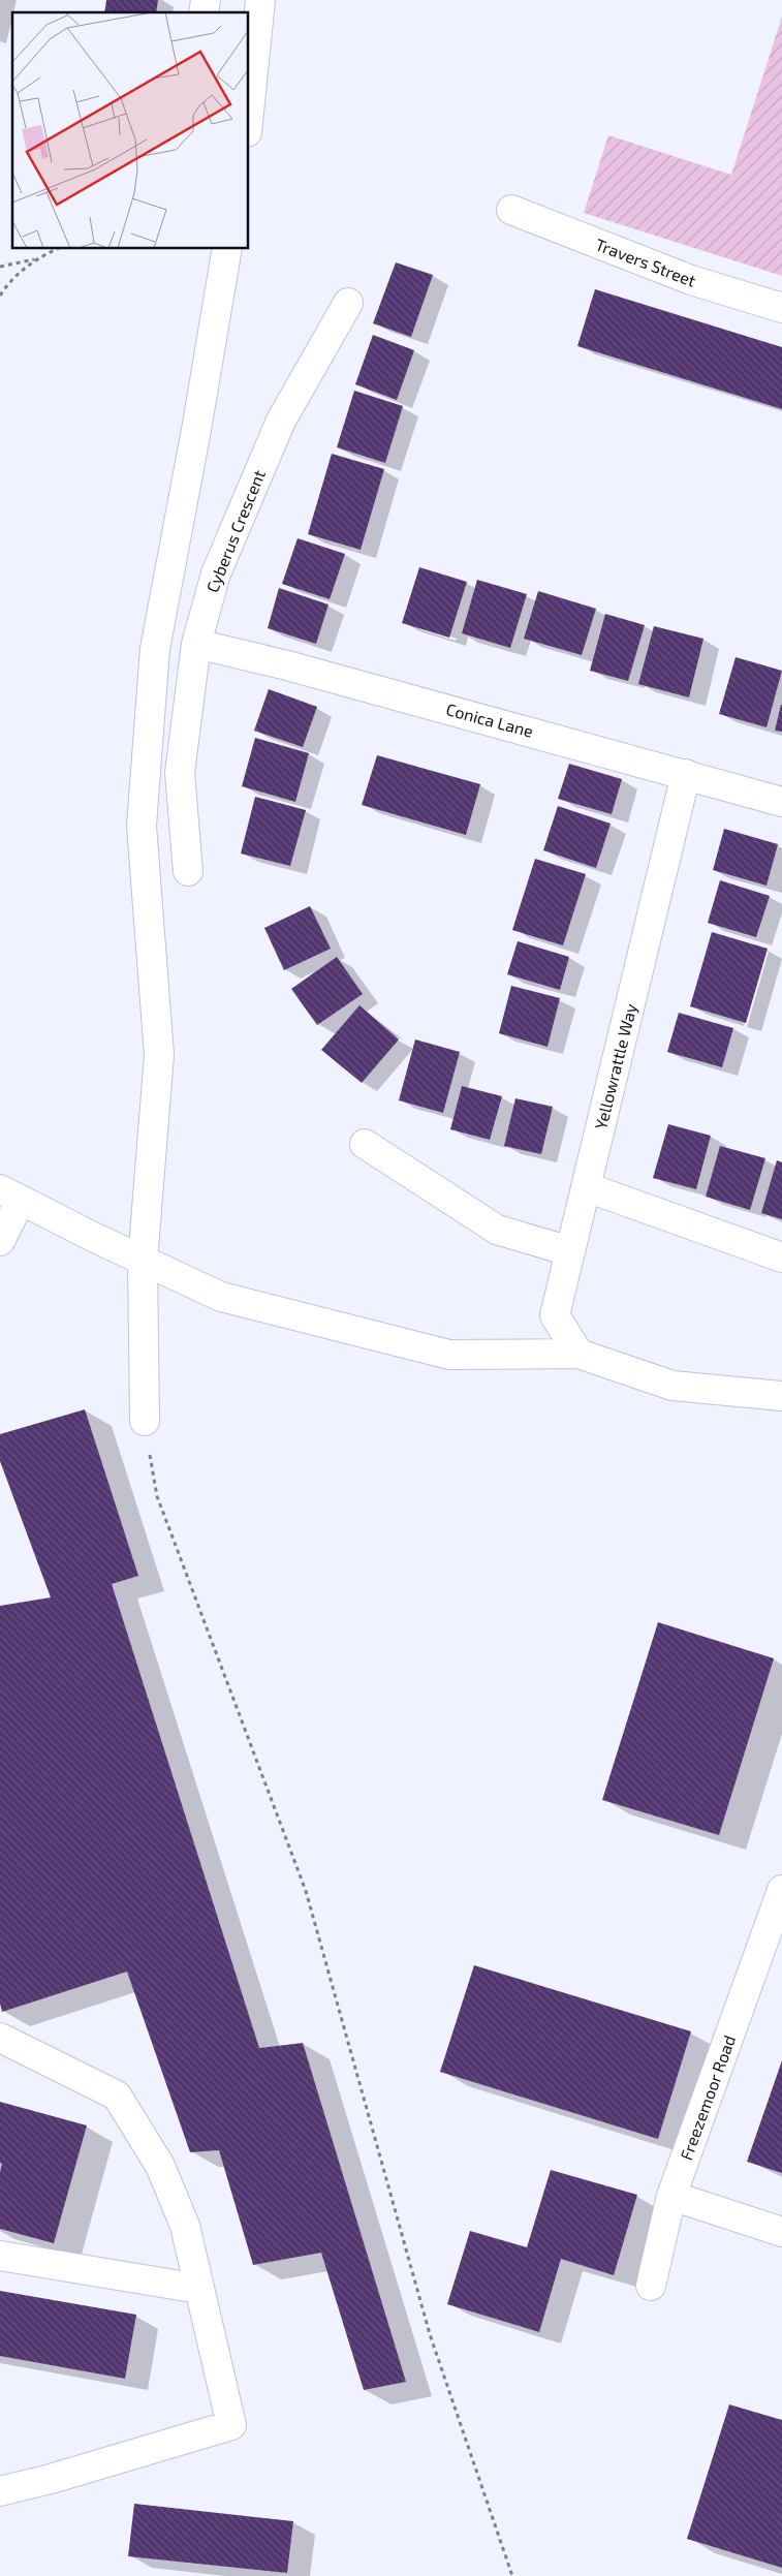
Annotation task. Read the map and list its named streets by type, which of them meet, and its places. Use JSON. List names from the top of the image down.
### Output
{
  "streets": {
    "street": [
      "Travers Street",
      "Cyberus Crescent",
      "Conica Lane",
      "Yellowrattle Way",
      "Freezemoor Road"
    ]
  },
  "crossings": [
    ["Cyberus Crescent", "Conica Lane"],
    ["Conica Lane", "Yellowrattle Way"]
  ]
}
